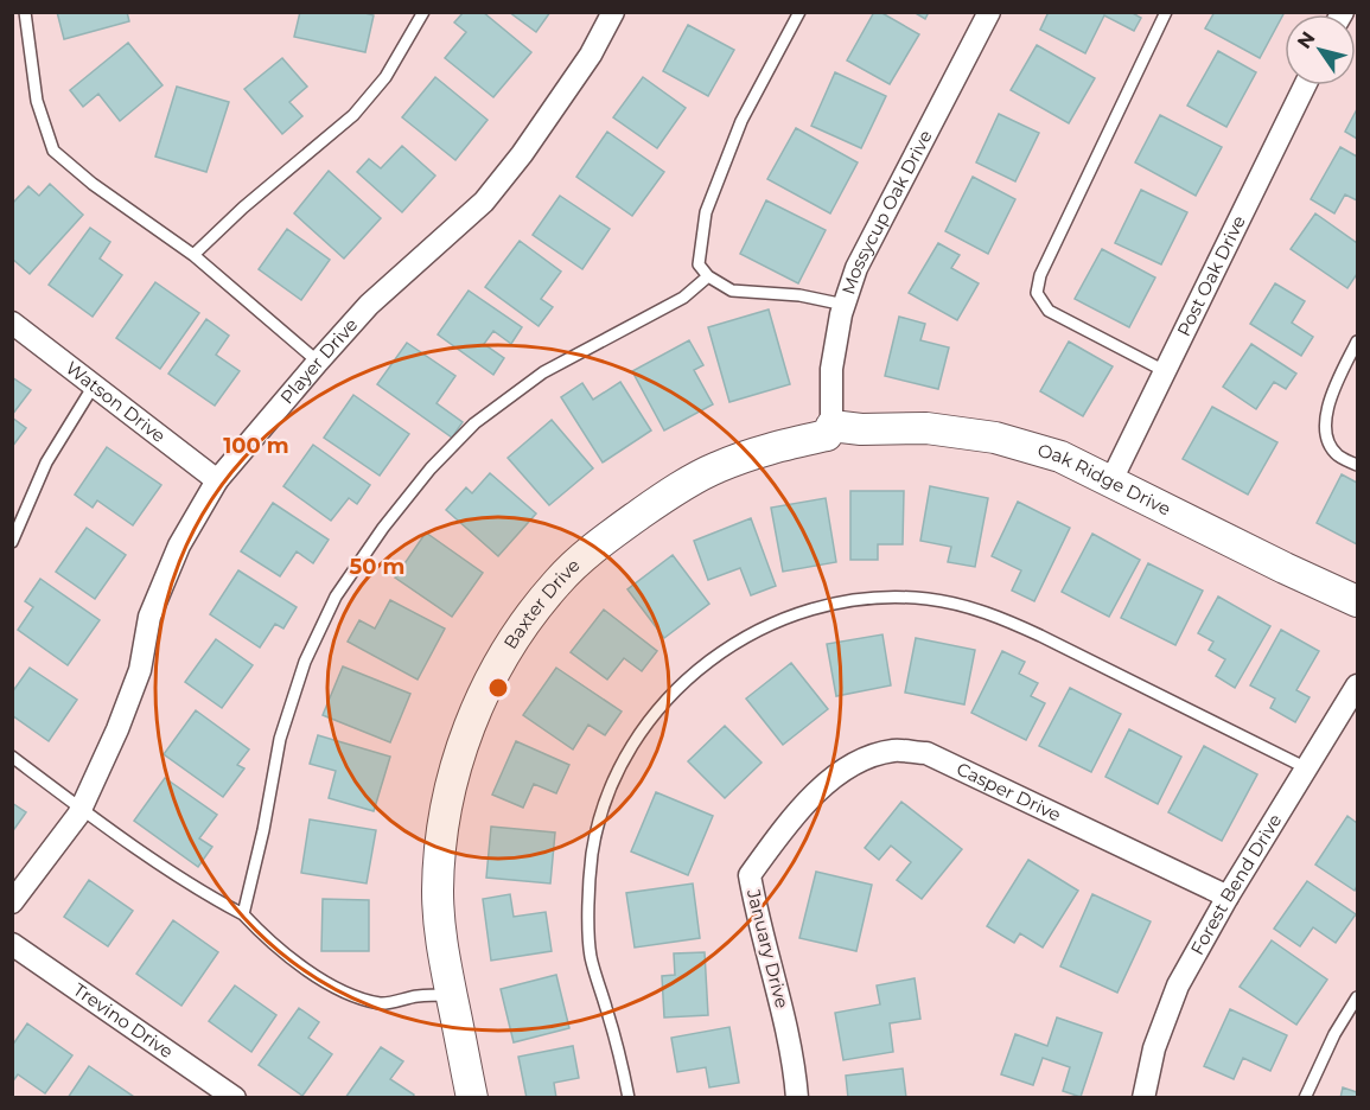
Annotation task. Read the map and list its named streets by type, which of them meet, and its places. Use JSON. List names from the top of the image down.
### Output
{
  "streets": {
    "street": [
      "Mossycup Oak Drive",
      "Post Oak Drive",
      "Player Drive",
      "Watson Drive",
      "Oak Ridge Drive",
      "Baxter Drive",
      "Casper Drive",
      "Forest Bend Drive",
      "January Drive",
      "Trevino Drive"
    ]
  },
  "crossings": [
    ["Mossycup Oak Drive", "Oak Ridge Drive"],
    ["Mossycup Oak Drive", "Baxter Drive"],
    ["Post Oak Drive", "Oak Ridge Drive"],
    ["Player Drive", "Watson Drive"],
    ["Oak Ridge Drive", "Baxter Drive"],
    ["Casper Drive", "Forest Bend Drive"],
    ["Casper Drive", "January Drive"]
  ],
  "north": "top left",
  "rings": ["100 m", "50 m"]
}
